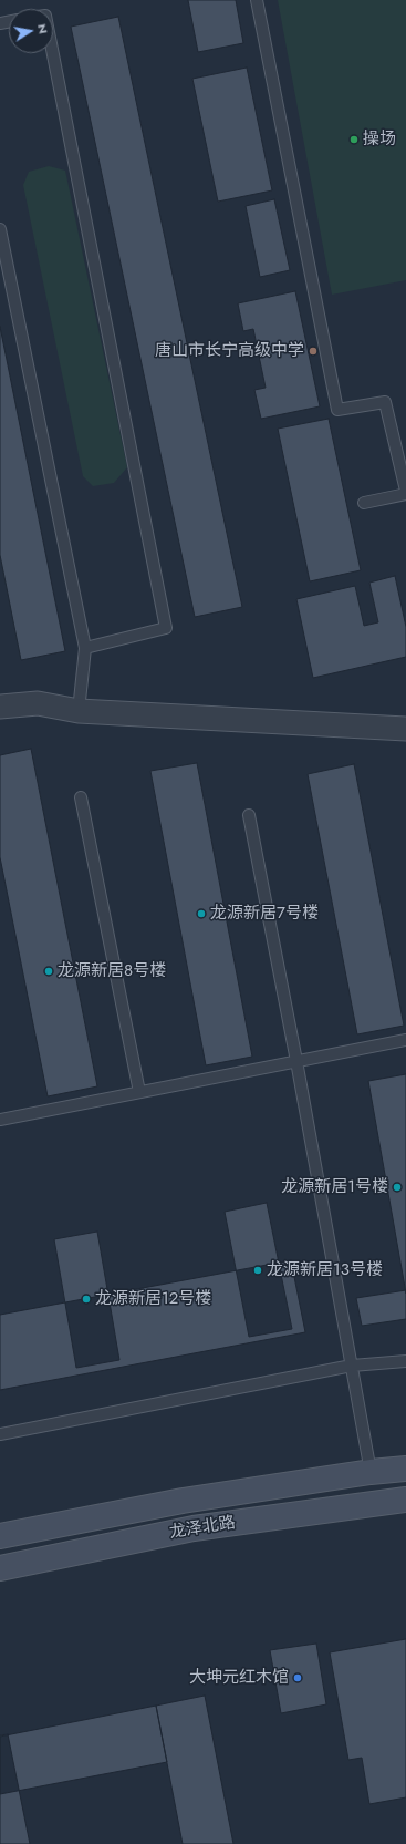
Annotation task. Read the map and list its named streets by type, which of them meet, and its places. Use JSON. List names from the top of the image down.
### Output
{
  "streets": {
    "main road": ["龙泽北路"]
  },
  "places": [
    "操场",
    "唐山市长宁高级中学",
    "龙源新居7号楼",
    "龙源新居8号楼",
    "龙源新居1号楼",
    "龙源新居13号楼",
    "龙源新居12号楼",
    "大坤元红木馆"
  ],
  "north": "right"
}
